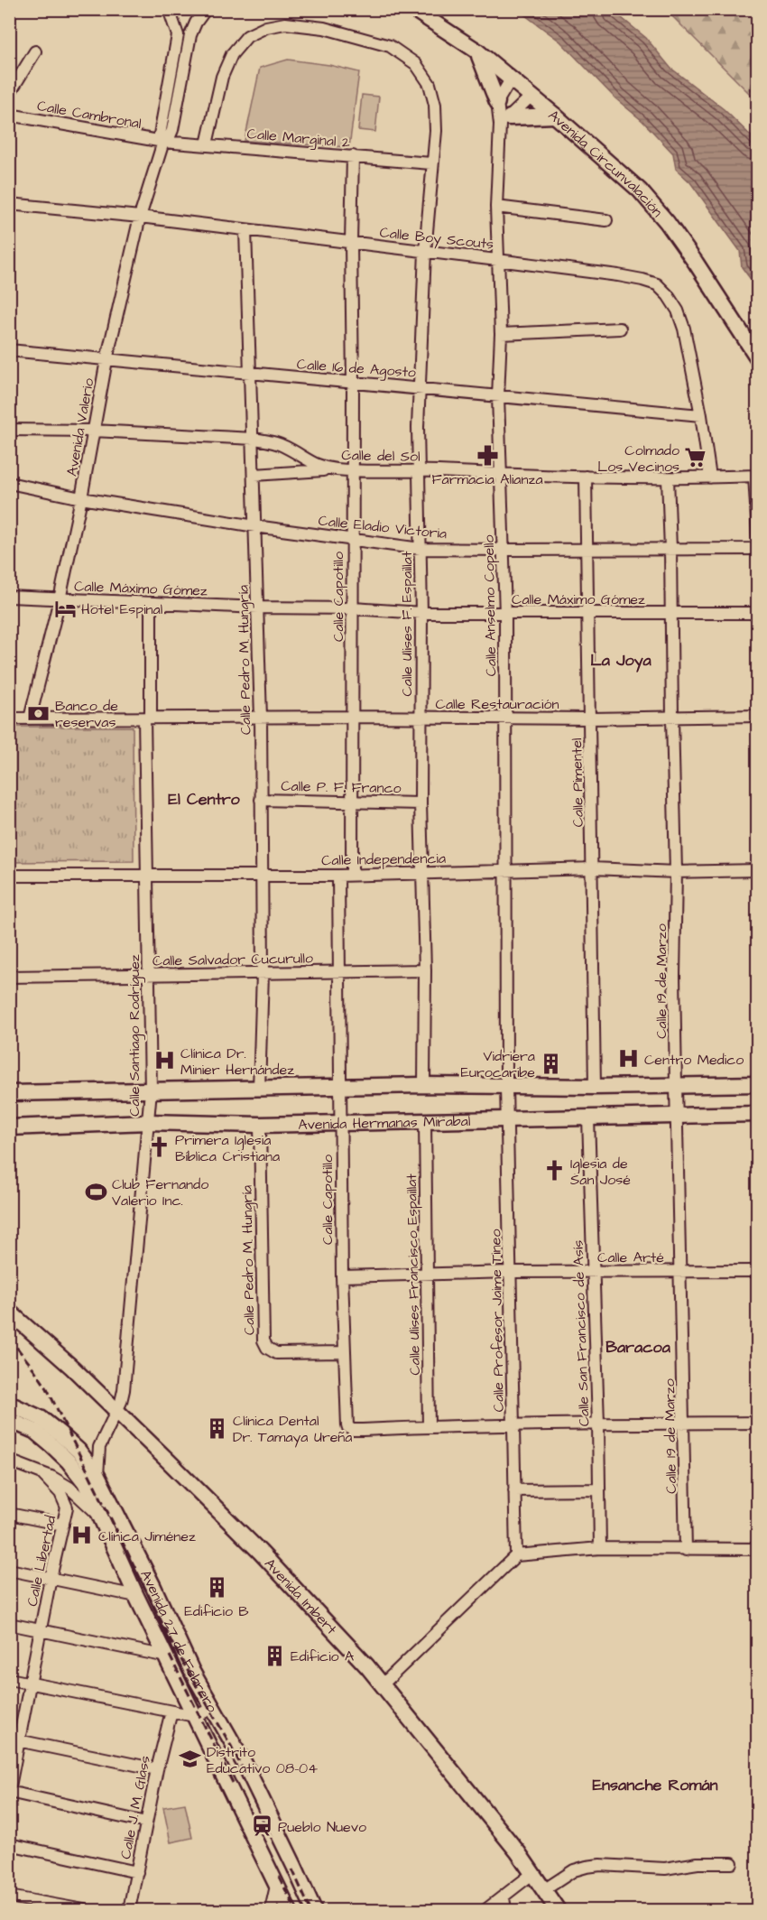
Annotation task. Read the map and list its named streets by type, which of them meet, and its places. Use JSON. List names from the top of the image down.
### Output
{
  "streets": {
    "main road": [
      "Avenida Circunvalación",
      "Avenida Hermanas Mirabal",
      "Avenida Imbert",
      "Avenida 27 de Febrero"
    ],
    "street": [
      "Calle Cambronal",
      "Calle Marginal 2",
      "Calle Boy Scouts",
      "Calle 16 de Agosto",
      "Avenida Valerio",
      "Calle del Sol",
      "Calle Eladio Victoria",
      "Calle Máximo Gómez",
      "Calle Capotillo",
      "Calle Anselmo Copello",
      "Calle Ulises F. Espaillat",
      "Calle Pedro M. Hungría",
      "Calle Restauración",
      "Calle Pimentel",
      "Calle P. F. Franco",
      "Calle Independencia",
      "Calle Salvador Cucurullo",
      "Calle 19 de Marzo",
      "Calle Santiago Rodríguez",
      "Calle Arté",
      "Calle Ulises Francisco Espaillat",
      "Calle Profesor Jaime Tineo",
      "Calle San Francisco de Asís",
      "Calle Libertad",
      "Calle J. M. Glass"
    ]
  },
  "crossings": [
    ["Calle Cambronal", "Calle Marginal 2"],
    ["Calle Cambronal", "Avenida Valerio"],
    ["Calle Marginal 2", "Avenida Valerio"],
    ["Calle Marginal 2", "Calle Capotillo"],
    ["Calle Marginal 2", "Calle Ulises F. Espaillat"],
    ["Calle Boy Scouts", "Calle 16 de Agosto"],
    ["Calle Boy Scouts", "Avenida Valerio"],
    ["Calle Boy Scouts", "Calle del Sol"],
    ["Calle Boy Scouts", "Calle Capotillo"],
    ["Calle Boy Scouts", "Calle Anselmo Copello"],
    ["Calle Boy Scouts", "Calle Ulises F. Espaillat"],
    ["Calle Boy Scouts", "Calle Pedro M. Hungría"],
    ["Calle 16 de Agosto", "Avenida Valerio"],
    ["Calle 16 de Agosto", "Calle Capotillo"],
    ["Calle 16 de Agosto", "Calle Anselmo Copello"],
    ["Calle 16 de Agosto", "Calle Ulises F. Espaillat"],
    ["Calle 16 de Agosto", "Calle Pedro M. Hungría"],
    ["Avenida Valerio", "Calle del Sol"],
    ["Avenida Valerio", "Calle Eladio Victoria"],
    ["Avenida Valerio", "Calle Máximo Gómez"],
    ["Avenida Valerio", "Calle Restauración"],
    ["Calle del Sol", "Calle Capotillo"],
    ["Calle del Sol", "Calle Anselmo Copello"],
    ["Calle del Sol", "Calle Ulises F. Espaillat"],
    ["Calle del Sol", "Calle Pedro M. Hungría"],
    ["Calle del Sol", "Calle Pimentel"],
    ["Calle del Sol", "Calle 19 de Marzo"],
    ["Calle Eladio Victoria", "Calle Capotillo"],
    ["Calle Eladio Victoria", "Calle Anselmo Copello"],
    ["Calle Eladio Victoria", "Calle Ulises F. Espaillat"],
    ["Calle Eladio Victoria", "Calle Pedro M. Hungría"],
    ["Calle Eladio Victoria", "Calle Pimentel"],
    ["Calle Eladio Victoria", "Calle 19 de Marzo"],
    ["Calle Máximo Gómez", "Calle Capotillo"],
    ["Calle Máximo Gómez", "Calle Anselmo Copello"],
    ["Calle Máximo Gómez", "Calle Ulises F. Espaillat"],
    ["Calle Máximo Gómez", "Calle Pedro M. Hungría"],
    ["Calle Máximo Gómez", "Calle Pimentel"],
    ["Calle Máximo Gómez", "Calle 19 de Marzo"],
    ["Calle Máximo Gómez", "Calle Santiago Rodríguez"],
    ["Calle Capotillo", "Calle Pedro M. Hungría"],
    ["Calle Capotillo", "Calle Restauración"],
    ["Calle Capotillo", "Calle P. F. Franco"],
    ["Calle Capotillo", "Calle Independencia"],
    ["Calle Capotillo", "Calle Salvador Cucurullo"],
    ["Calle Capotillo", "Avenida Hermanas Mirabal"],
    ["Calle Capotillo", "Calle Arté"],
    ["Calle Capotillo", "Calle Ulises Francisco Espaillat"],
    ["Calle Anselmo Copello", "Calle Restauración"],
    ["Calle Anselmo Copello", "Calle Independencia"],
    ["Calle Anselmo Copello", "Calle Profesor Jaime Tineo"],
    ["Calle Ulises F. Espaillat", "Calle Restauración"],
    ["Calle Ulises F. Espaillat", "Calle P. F. Franco"],
    ["Calle Ulises F. Espaillat", "Calle Independencia"],
    ["Calle Ulises F. Espaillat", "Calle Salvador Cucurullo"],
    ["Calle Pedro M. Hungría", "Calle Restauración"],
    ["Calle Pedro M. Hungría", "Calle P. F. Franco"],
    ["Calle Pedro M. Hungría", "Calle Independencia"],
    ["Calle Pedro M. Hungría", "Calle Salvador Cucurullo"],
    ["Calle Pedro M. Hungría", "Avenida Hermanas Mirabal"],
    ["Calle Restauración", "Calle Pimentel"],
    ["Calle Restauración", "Calle 19 de Marzo"],
    ["Calle Restauración", "Calle Santiago Rodríguez"],
    ["Calle Pimentel", "Calle Independencia"],
    ["Calle Independencia", "Calle 19 de Marzo"],
    ["Calle Independencia", "Calle Santiago Rodríguez"],
    ["Calle Salvador Cucurullo", "Calle Santiago Rodríguez"],
    ["Calle 19 de Marzo", "Avenida Hermanas Mirabal"],
    ["Calle 19 de Marzo", "Calle Arté"],
    ["Calle Santiago Rodríguez", "Avenida Hermanas Mirabal"],
    ["Calle Santiago Rodríguez", "Avenida Imbert"],
    ["Calle Santiago Rodríguez", "Avenida 27 de Febrero"],
    ["Avenida Hermanas Mirabal", "Calle Ulises Francisco Espaillat"],
    ["Avenida Hermanas Mirabal", "Calle Profesor Jaime Tineo"],
    ["Avenida Hermanas Mirabal", "Calle San Francisco de Asís"],
    ["Calle Arté", "Calle Ulises Francisco Espaillat"],
    ["Calle Arté", "Calle Profesor Jaime Tineo"],
    ["Calle Arté", "Calle San Francisco de Asís"]
  ],
  "districts": [
    "La Joya",
    "El Centro",
    "Baracoa",
    "Ensanche Román"
  ],
  "places": {
    "pharmacy": ["Farmacia Alianza"],
    "supermarket": ["Colmado Los Vecinos"],
    "hotel": ["Hotel Espinal"],
    "bank": ["Banco de reservas"],
    "hospital": ["Centro Medico", "Clínica Dr. Minier Hernández", "Clínica Jiménez"],
    "building": [
      "Vidriera Eurocaribe",
      "Clínica Dental Dr. Tamaya Ureña",
      "Edificio B",
      "Edificio A"
    ],
    "church": ["Primera Iglesia Bíblica Cristiana", "Iglesia de San José"],
    "sports": ["Club Fernando Valerio Inc."],
    "school or university": ["Distrito Educativo 08-04"],
    "station": ["Pueblo Nuevo"]
  }
}
